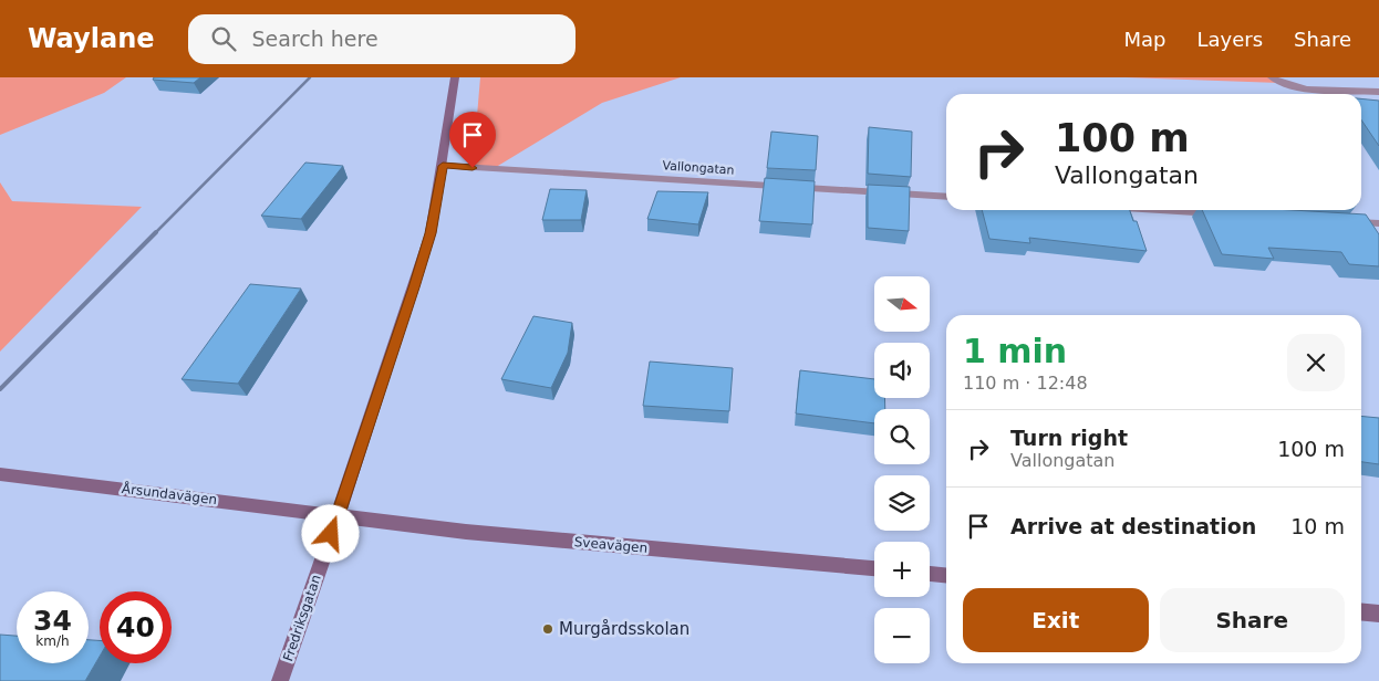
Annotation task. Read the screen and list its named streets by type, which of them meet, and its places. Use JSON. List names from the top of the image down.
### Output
{
  "streets": {
    "street": [
      "Vallongatan",
      "Årsundavägen",
      "Sveavägen",
      "Fredriksgatan"
    ]
  },
  "crossings": [
    ["Vallongatan", "Fredriksgatan"],
    ["Årsundavägen", "Sveavägen"],
    ["Årsundavägen", "Fredriksgatan"],
    ["Sveavägen", "Fredriksgatan"]
  ],
  "places": ["Murgårdsskolan"],
  "north": "right",
  "page": {
    "header": "Waylane",
    "search": "Search here",
    "nav": ["Map", "Layers", "Share"],
    "turn": ["100 m", "Vallongatan"],
    "map_buttons": ["+", "−"],
    "heading": ["1 min", "110 m · 12:48"],
    "list": [
      {
        "name": "Turn right",
        "note": "Vallongatan",
        "value": "100 m"
      },
      {
        "name": "Arrive at destination",
        "value": "10 m"
      }
    ],
    "buttons": ["Exit", "Share"],
    "speed": "34 km/h",
    "limit": "40"
  }
}
